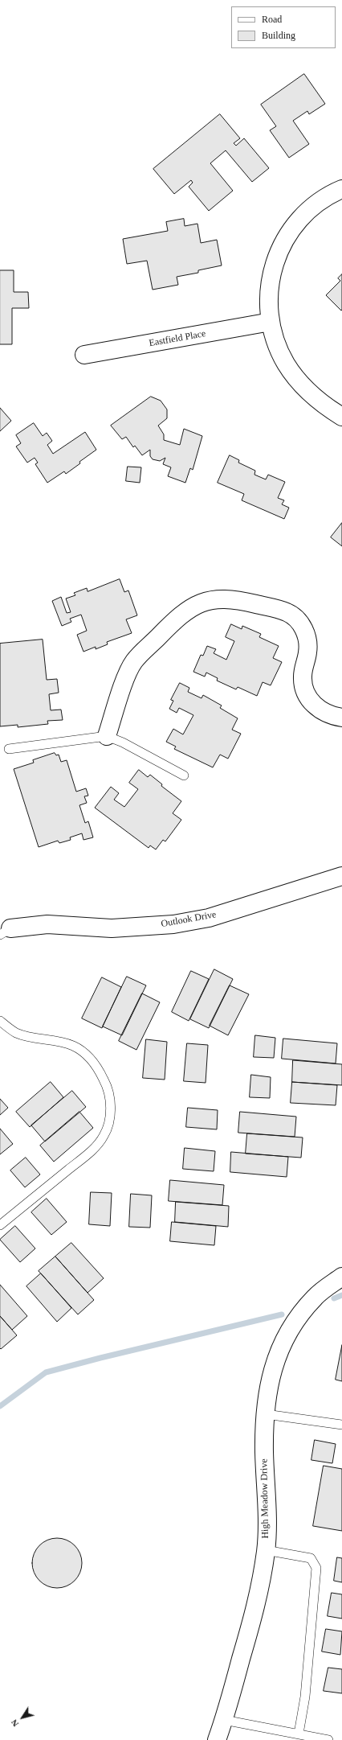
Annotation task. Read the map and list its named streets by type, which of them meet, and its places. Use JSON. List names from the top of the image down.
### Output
{
  "streets": {
    "street": ["Eastfield Place", "Outlook Drive", "High Meadow Drive"]
  },
  "legend": ["Road", "Building"],
  "north": "bottom left"
}
